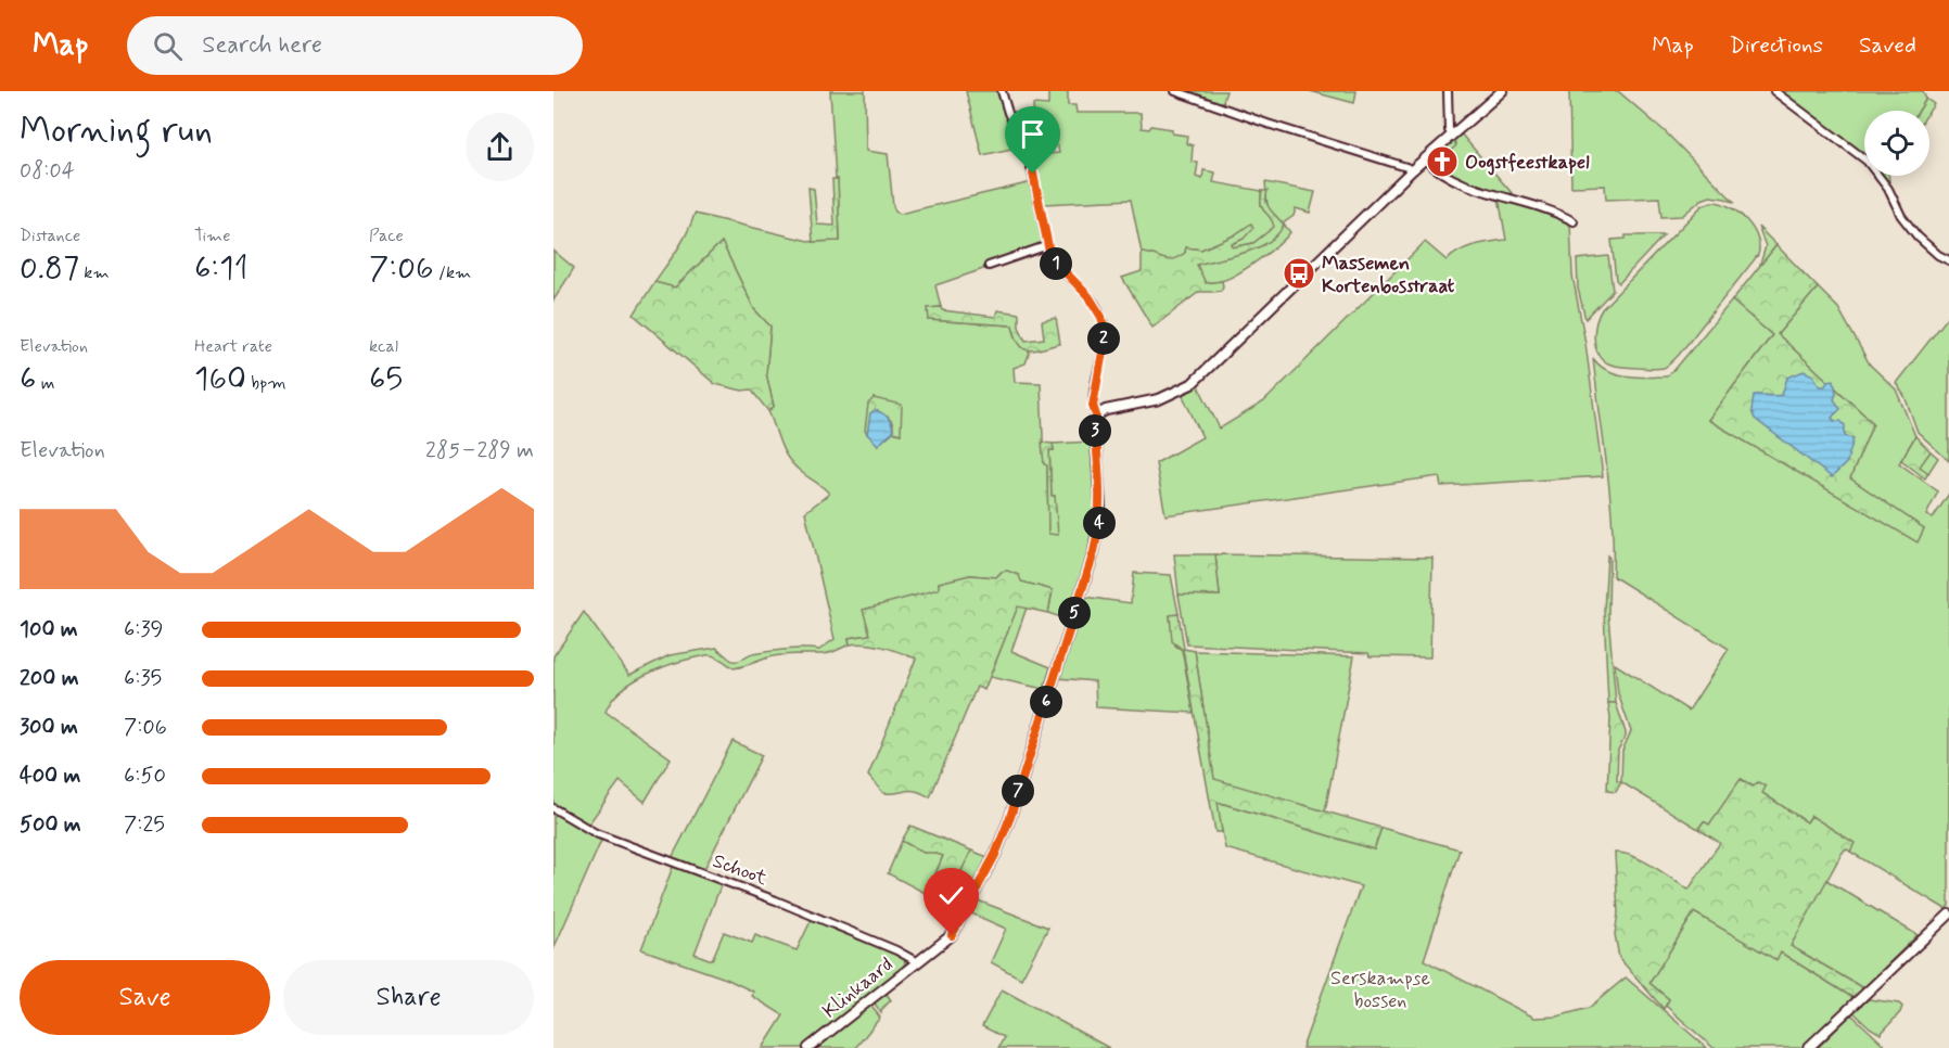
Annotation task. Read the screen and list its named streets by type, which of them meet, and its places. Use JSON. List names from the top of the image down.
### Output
{
  "streets": {
    "street": ["Schoot", "Klinkaard"]
  },
  "crossings": [
    ["Schoot", "Klinkaard"]
  ],
  "parks": ["Serskampse bossen"],
  "places": {
    "church": ["Oogstfeestkapel"],
    "bus stop": ["Massemen Kortenbosstraat"]
  },
  "page": {
    "header": "Map",
    "search": "Search here",
    "nav": ["Map", "Directions", "Saved"],
    "heading": ["Morning run", "08:04"],
    "stats": [
      ["Distance", "0.87 km"],
      ["Time", "6:11"],
      ["Pace", "7:06 /km"],
      ["Elevation", "6 m"],
      ["Heart rate", "160 bpm"],
      ["kcal", "65"]
    ],
    "pins": [
      "1",
      "2",
      "3",
      "4",
      "5",
      "6",
      "7"
    ],
    "chart": ["Elevation", "285–289 m"],
    "list": [
      {
        "name": "100 m",
        "note": "6:39"
      },
      {
        "name": "200 m",
        "note": "6:35"
      },
      {
        "name": "300 m",
        "note": "7:06"
      },
      {
        "name": "400 m",
        "note": "6:50"
      },
      {
        "name": "500 m",
        "note": "7:25"
      }
    ],
    "buttons": ["Save", "Share"]
  }
}
